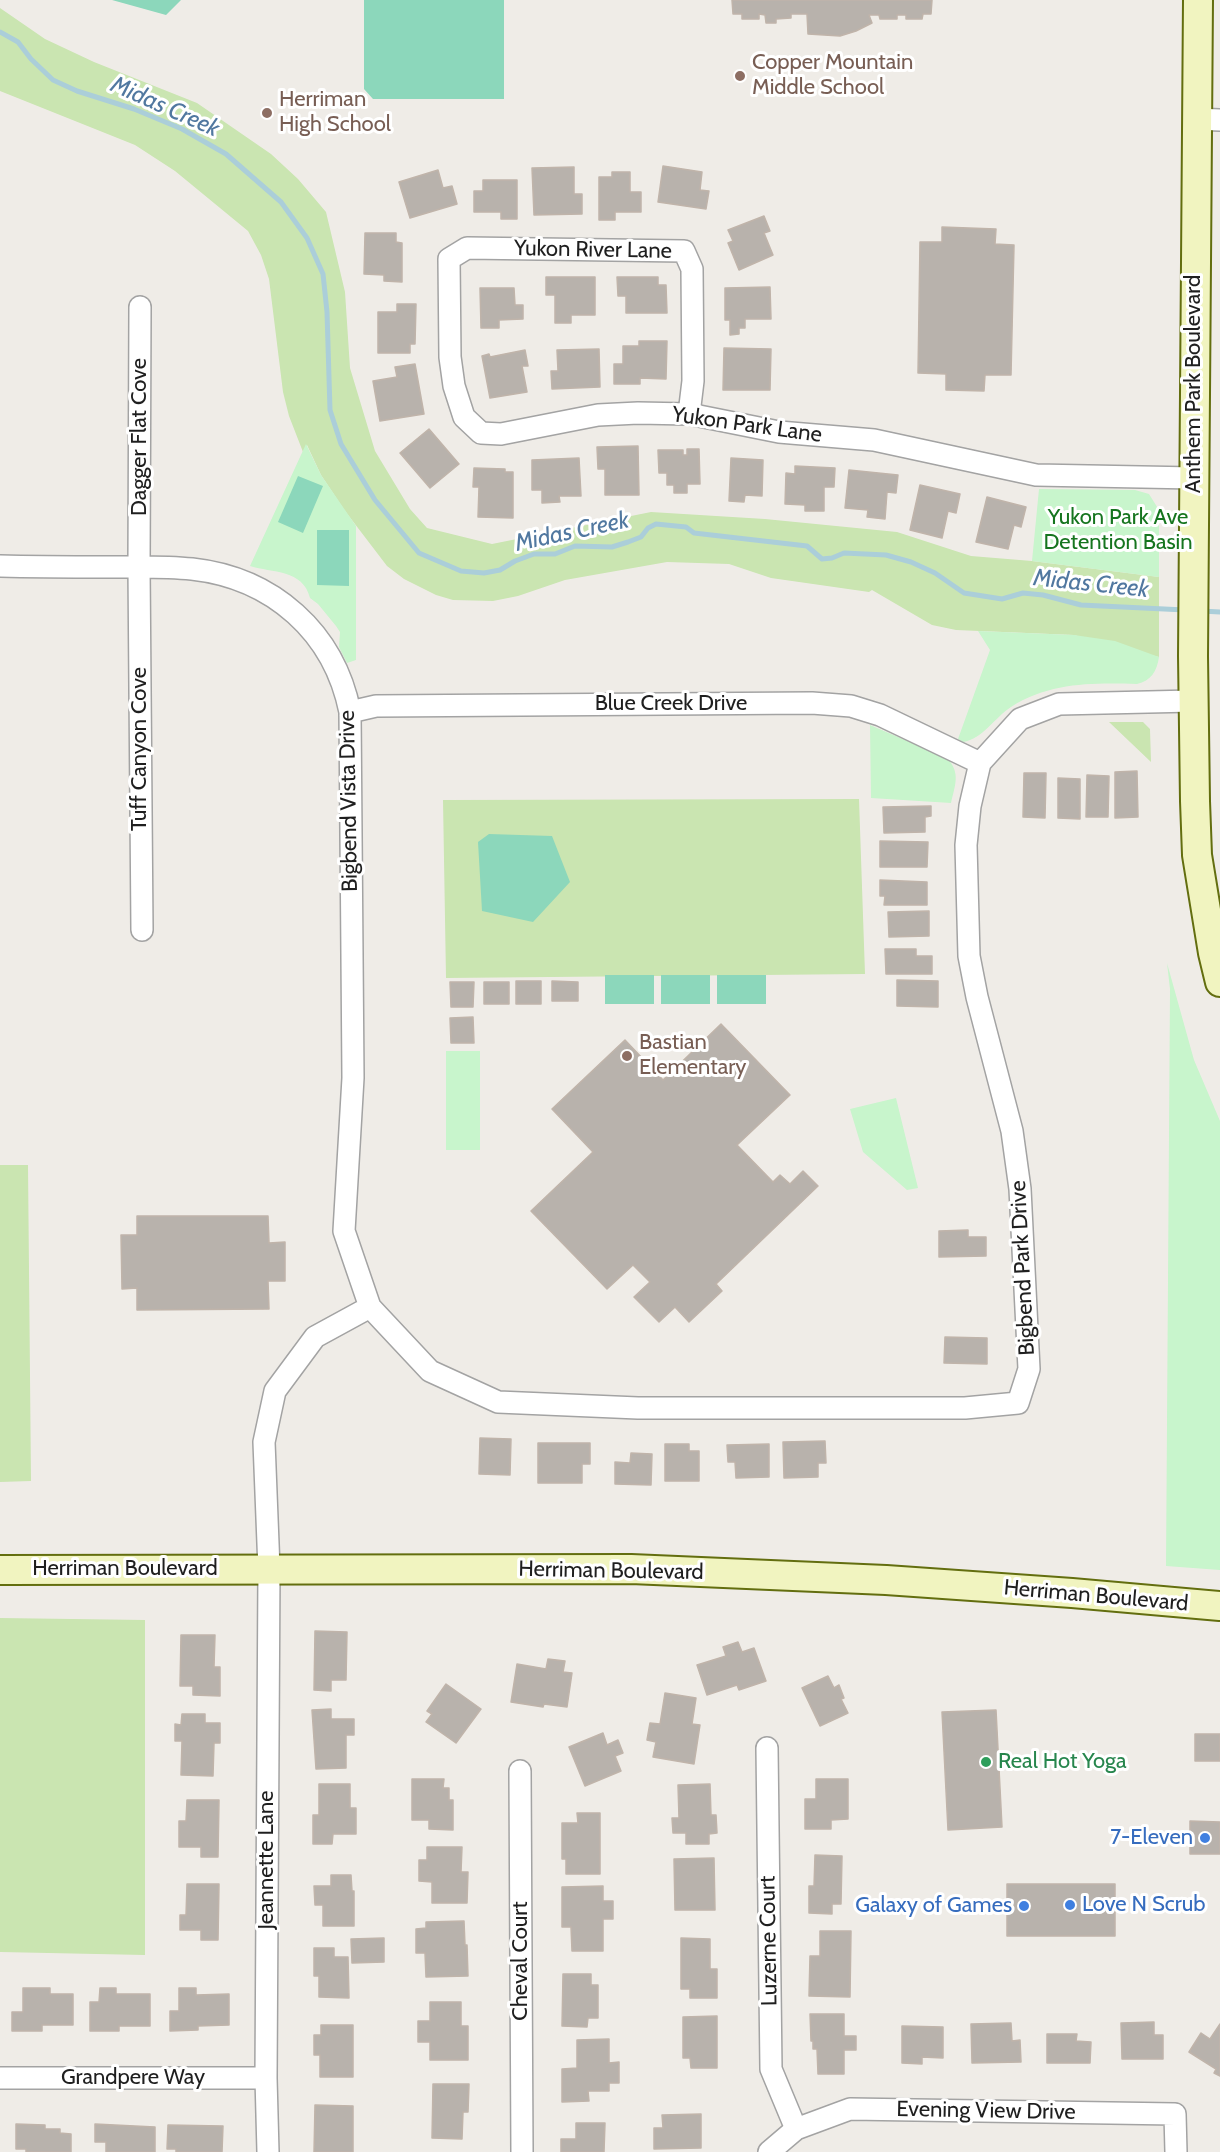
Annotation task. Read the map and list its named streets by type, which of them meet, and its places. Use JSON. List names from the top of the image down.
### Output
{
  "streets": {
    "main road": ["Anthem Park Boulevard", "Herriman Boulevard"],
    "street": [
      "Yukon River Lane",
      "Yukon Park Lane",
      "Dagger Flat Cove",
      "Blue Creek Drive",
      "Tuff Canyon Cove",
      "Bigbend Vista Drive",
      "Bigbend Park Drive",
      "Jeannette Lane",
      "Luzerne Court",
      "Cheval Court",
      "Grandpere Way",
      "Evening View Drive"
    ]
  },
  "crossings": [
    ["Yukon River Lane", "Yukon Park Lane"],
    ["Anthem Park Boulevard", "Yukon Park Lane"],
    ["Anthem Park Boulevard", "Bigbend Park Drive"],
    ["Dagger Flat Cove", "Tuff Canyon Cove"],
    ["Dagger Flat Cove", "Bigbend Vista Drive"],
    ["Blue Creek Drive", "Bigbend Vista Drive"],
    ["Blue Creek Drive", "Bigbend Park Drive"],
    ["Tuff Canyon Cove", "Bigbend Vista Drive"],
    ["Bigbend Vista Drive", "Bigbend Park Drive"],
    ["Bigbend Vista Drive", "Jeannette Lane"],
    ["Bigbend Park Drive", "Jeannette Lane"],
    ["Herriman Boulevard", "Jeannette Lane"],
    ["Jeannette Lane", "Grandpere Way"],
    ["Luzerne Court", "Evening View Drive"]
  ],
  "water": ["Midas Creek"],
  "parks": ["Yukon Park Ave Detention Basin"],
  "places": [
    "Copper Mountain Middle School",
    "Herriman High School",
    "Bastian Elementary",
    "Real Hot Yoga",
    "7-Eleven",
    "Love N Scrub",
    "Galaxy of Games"
  ]
}
